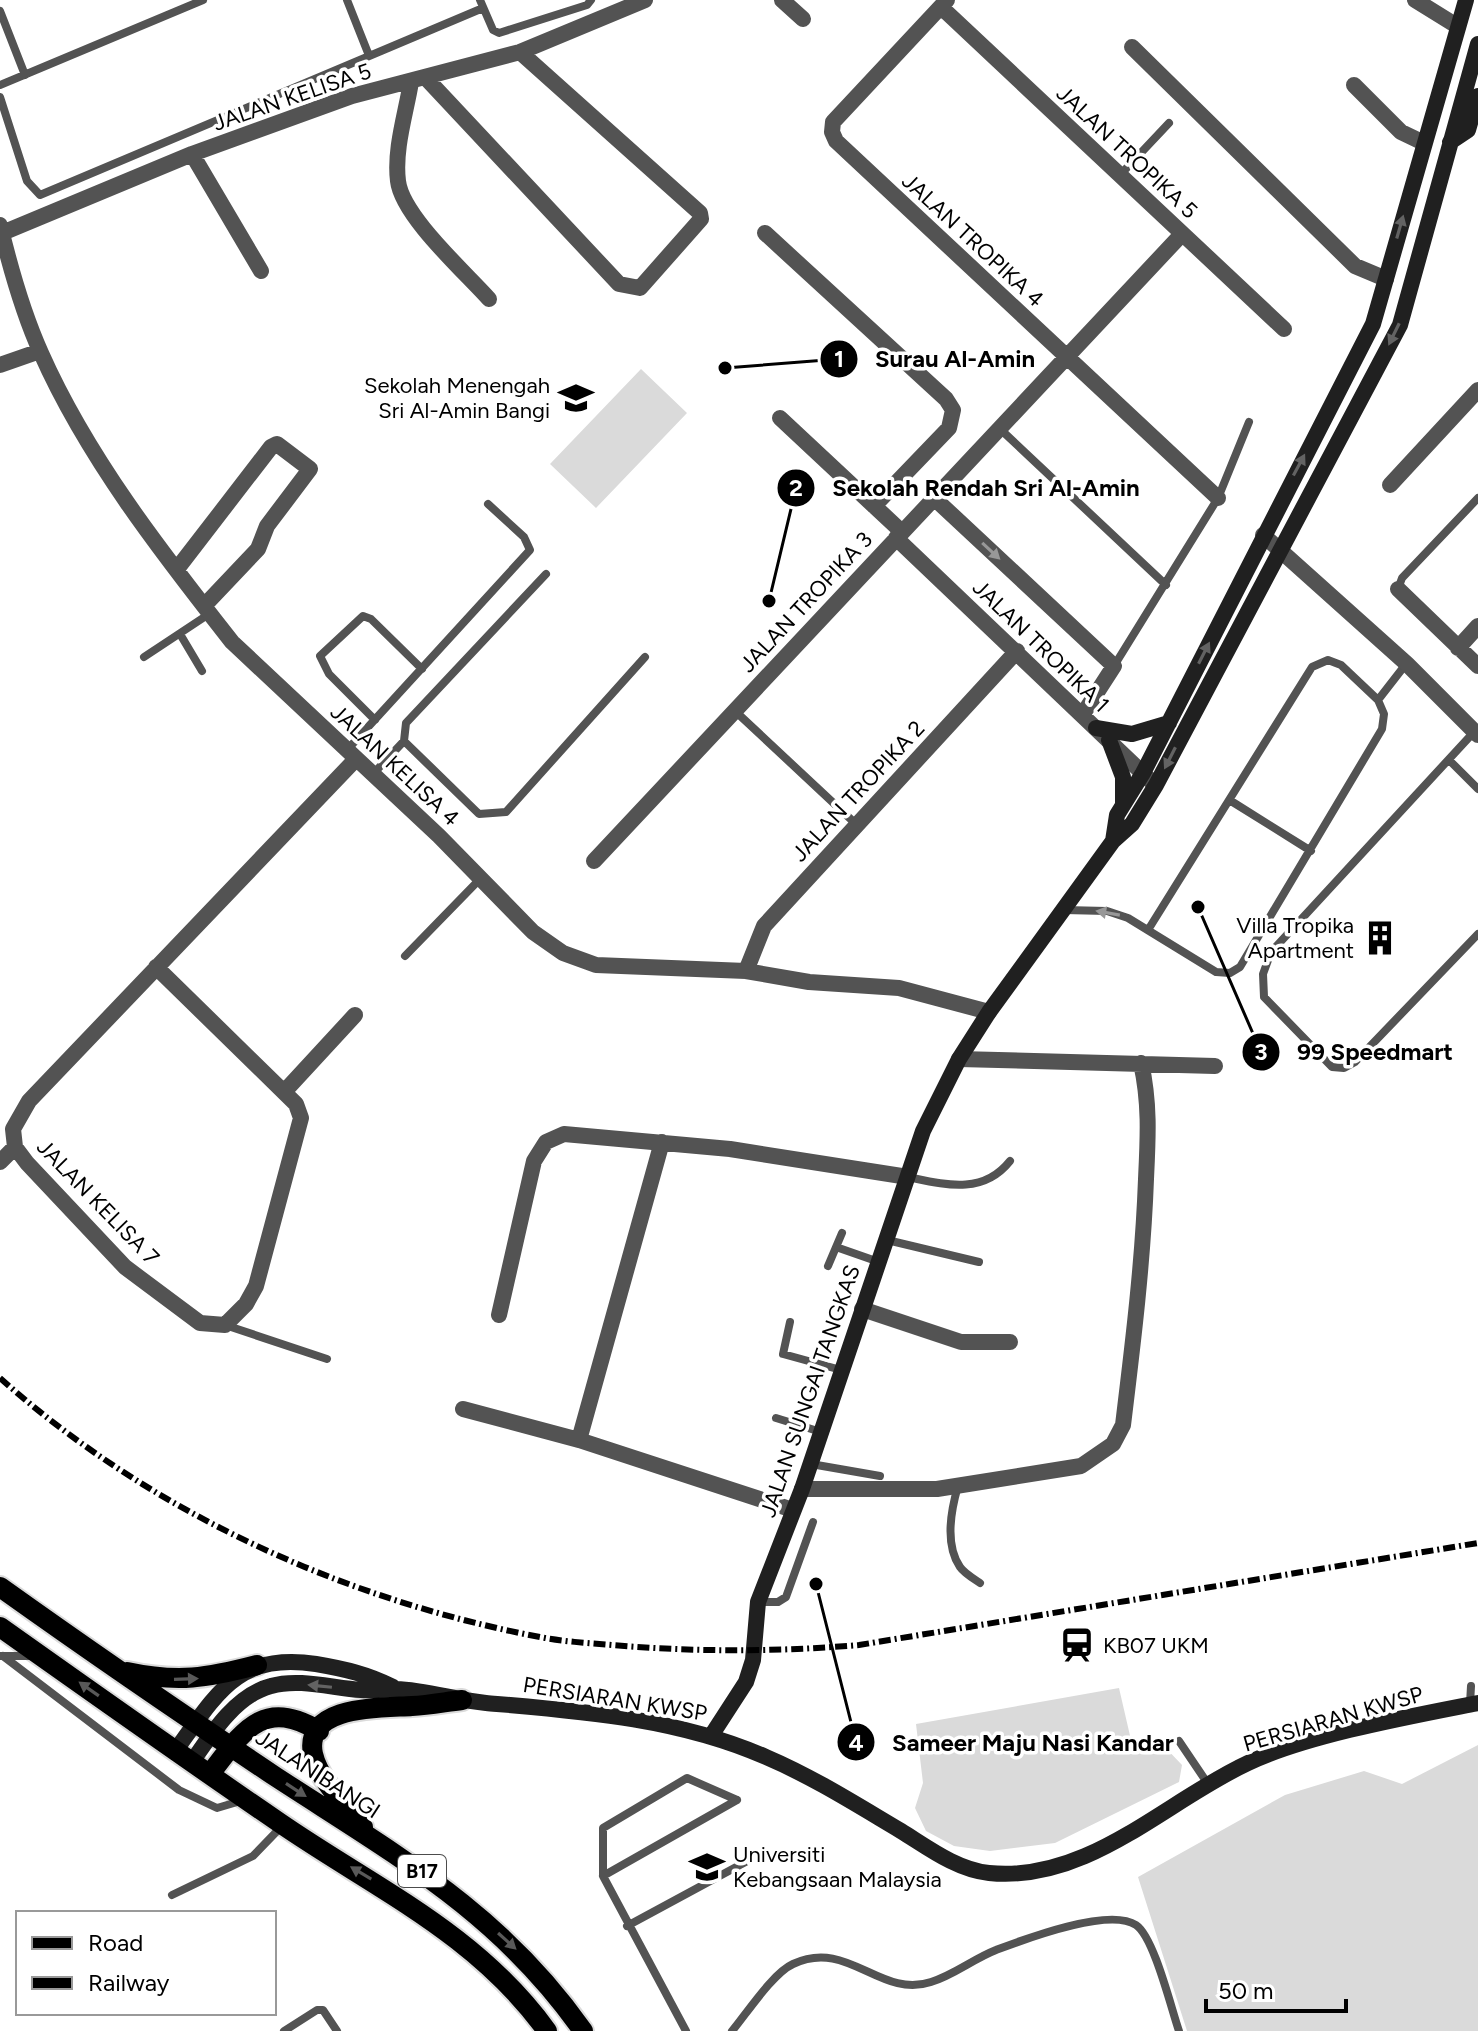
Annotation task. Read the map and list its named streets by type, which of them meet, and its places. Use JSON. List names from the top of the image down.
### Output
{
  "streets": {
    "main road": ["JALAN BANGI", "B17"],
    "street": [
      "JALAN KELISA 5",
      "JALAN TROPIKA 5",
      "JALAN TROPIKA 4",
      "JALAN TROPIKA 3",
      "JALAN TROPIKA 1",
      "JALAN KELISA 4",
      "JALAN TROPIKA 2",
      "JALAN KELISA 7",
      "JALAN SUNGAI TANGKAS",
      "PERSIARAN KWSP"
    ]
  },
  "crossings": [
    ["JALAN KELISA 5", "JALAN KELISA 4"],
    ["JALAN TROPIKA 5", "JALAN TROPIKA 4"],
    ["JALAN TROPIKA 5", "JALAN TROPIKA 3"],
    ["JALAN TROPIKA 4", "JALAN TROPIKA 3"],
    ["JALAN TROPIKA 3", "JALAN TROPIKA 1"],
    ["JALAN TROPIKA 1", "JALAN TROPIKA 2"],
    ["JALAN KELISA 4", "JALAN TROPIKA 2"],
    ["JALAN KELISA 4", "JALAN KELISA 7"],
    ["JALAN KELISA 4", "JALAN SUNGAI TANGKAS"],
    ["JALAN SUNGAI TANGKAS", "PERSIARAN KWSP"],
    ["PERSIARAN KWSP", "JALAN BANGI"],
    ["PERSIARAN KWSP", "B17"]
  ],
  "places": {
    "other": [
      "Surau Al-Amin",
      "Sekolah Rendah Sri Al-Amin",
      "99 Speedmart",
      "Sameer Maju Nasi Kandar"
    ],
    "school or university": ["Sekolah Menengah Sri Al-Amin Bangi", "Universiti Kebangsaan Malaysia"],
    "building": ["Villa Tropika Apartment"],
    "station": ["KB07 UKM"]
  },
  "legend": ["Road", "Railway"],
  "scale_bar": "50 m"
}
